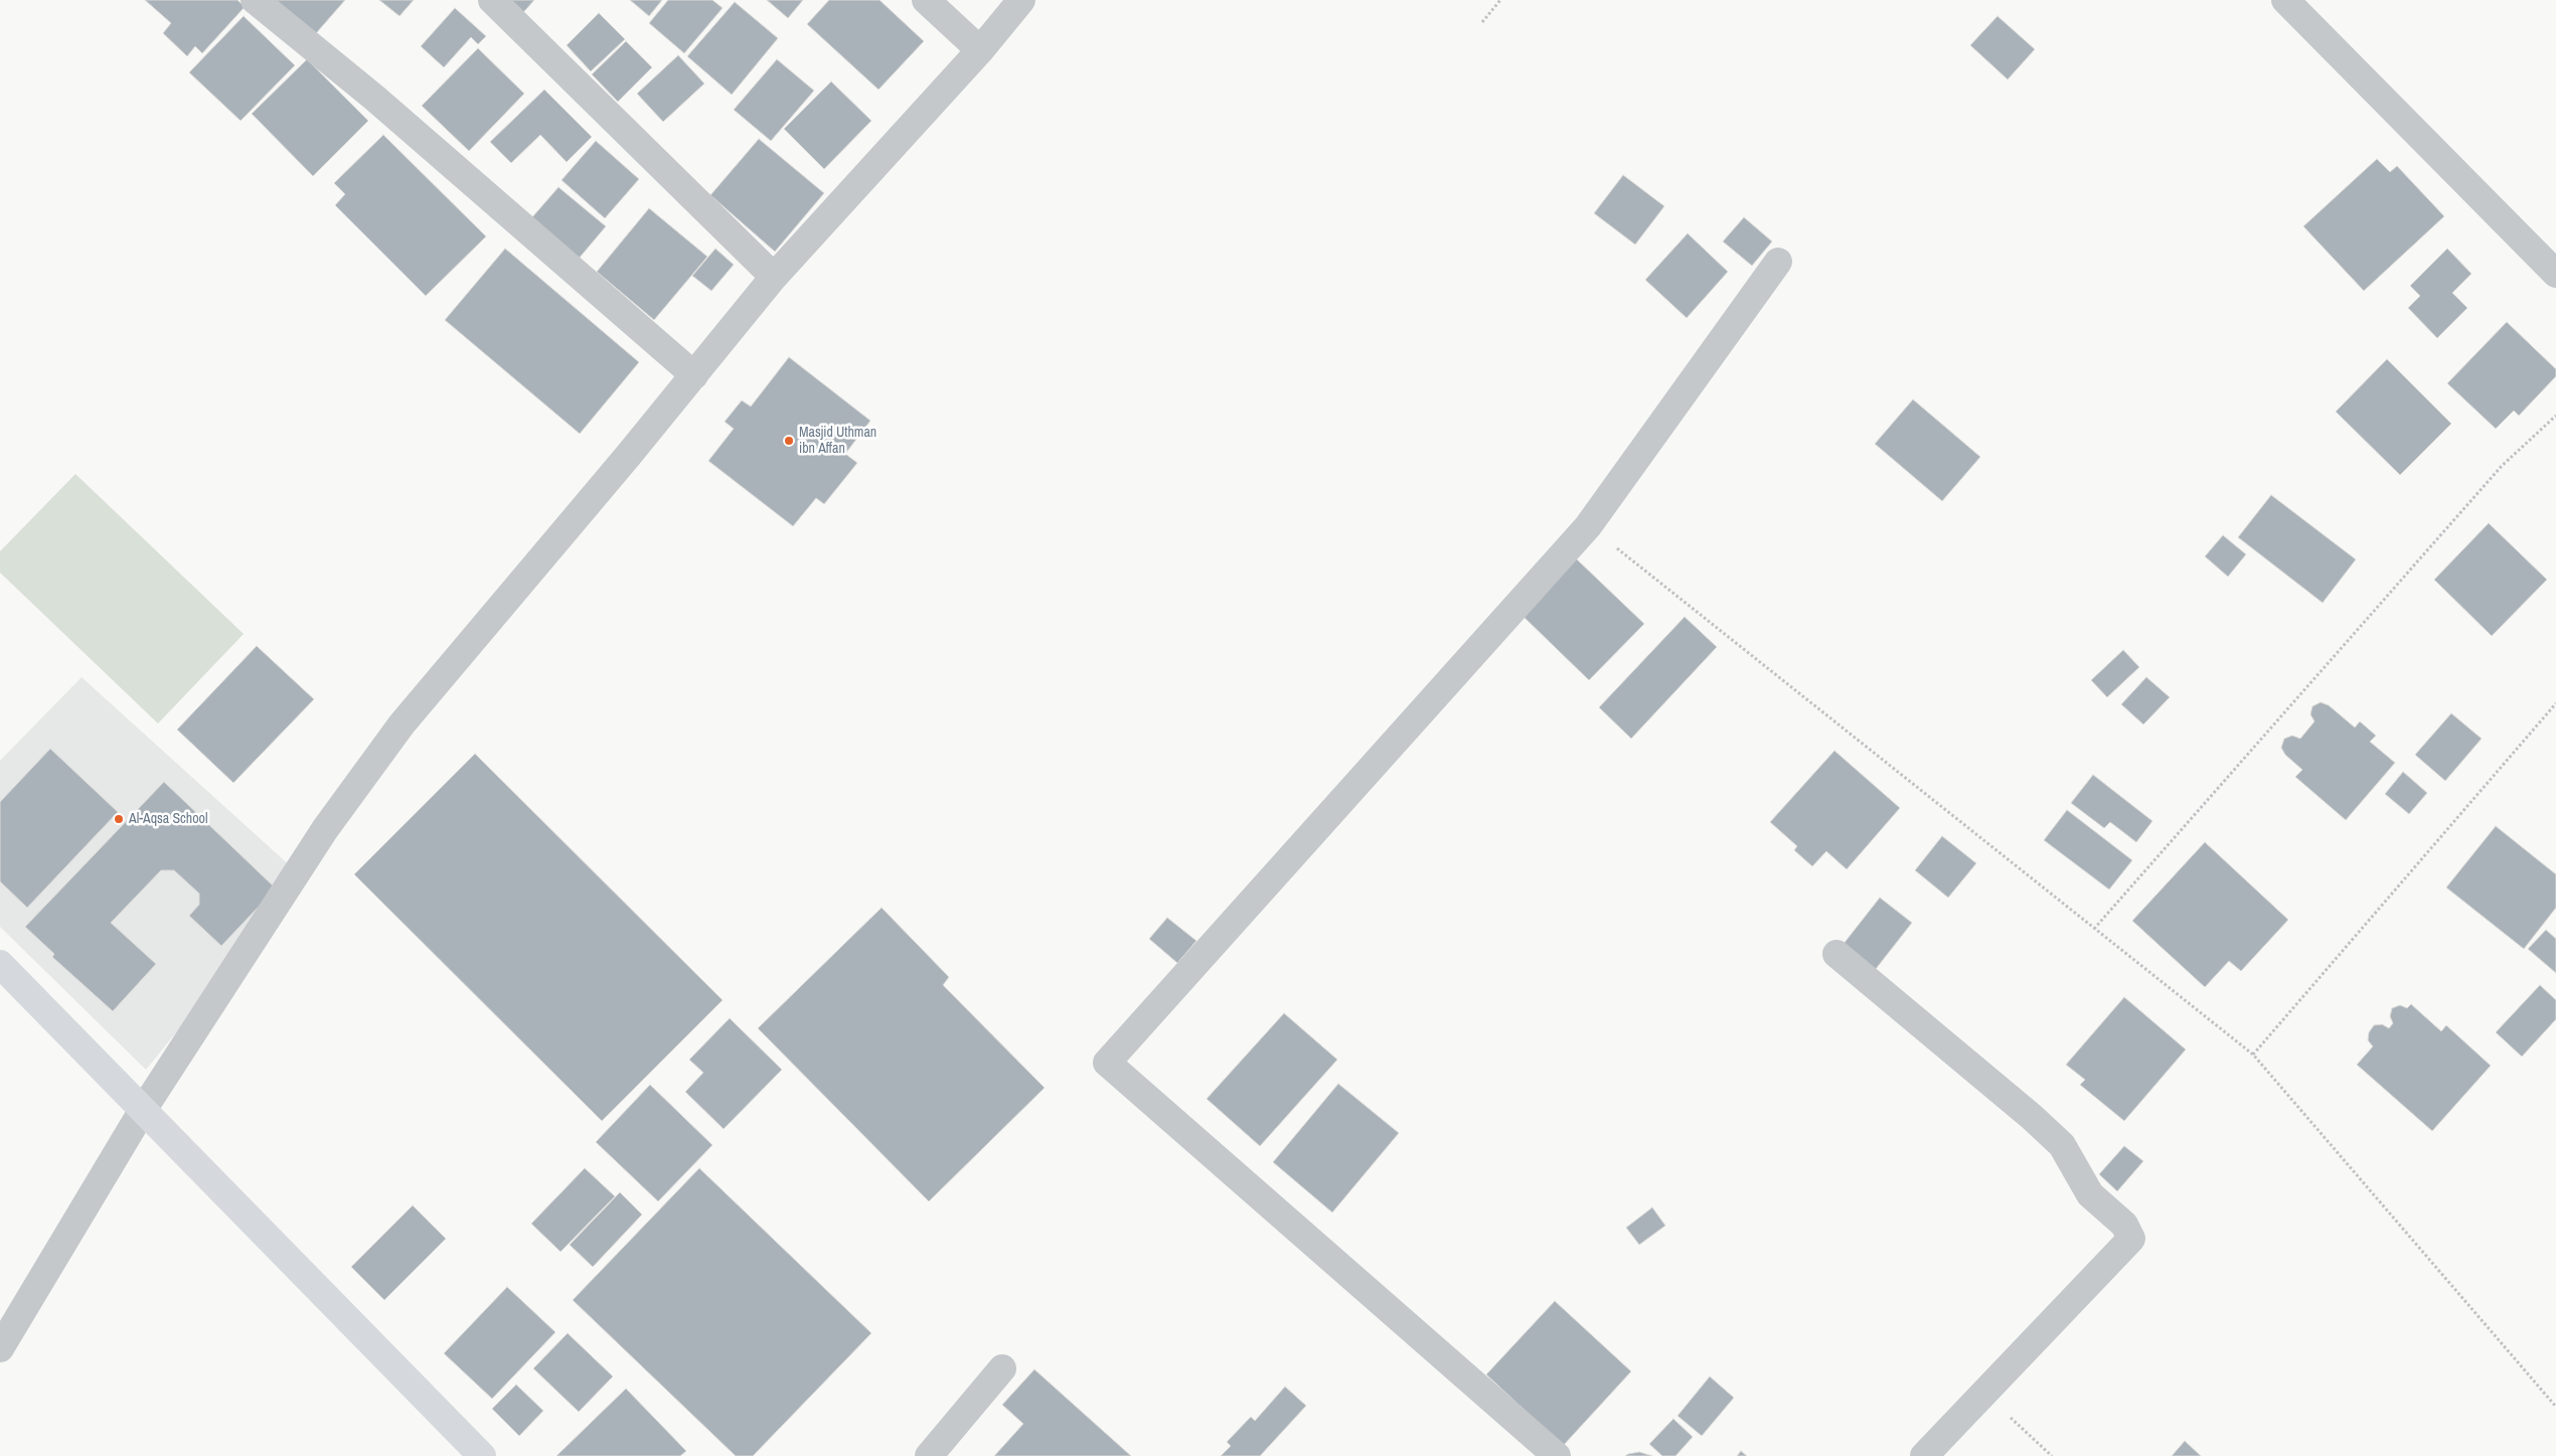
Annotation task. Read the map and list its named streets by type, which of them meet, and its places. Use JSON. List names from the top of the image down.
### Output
{
  "places": ["Masjid Uthman ibn Affan", "Al-Aqsa School"]
}
